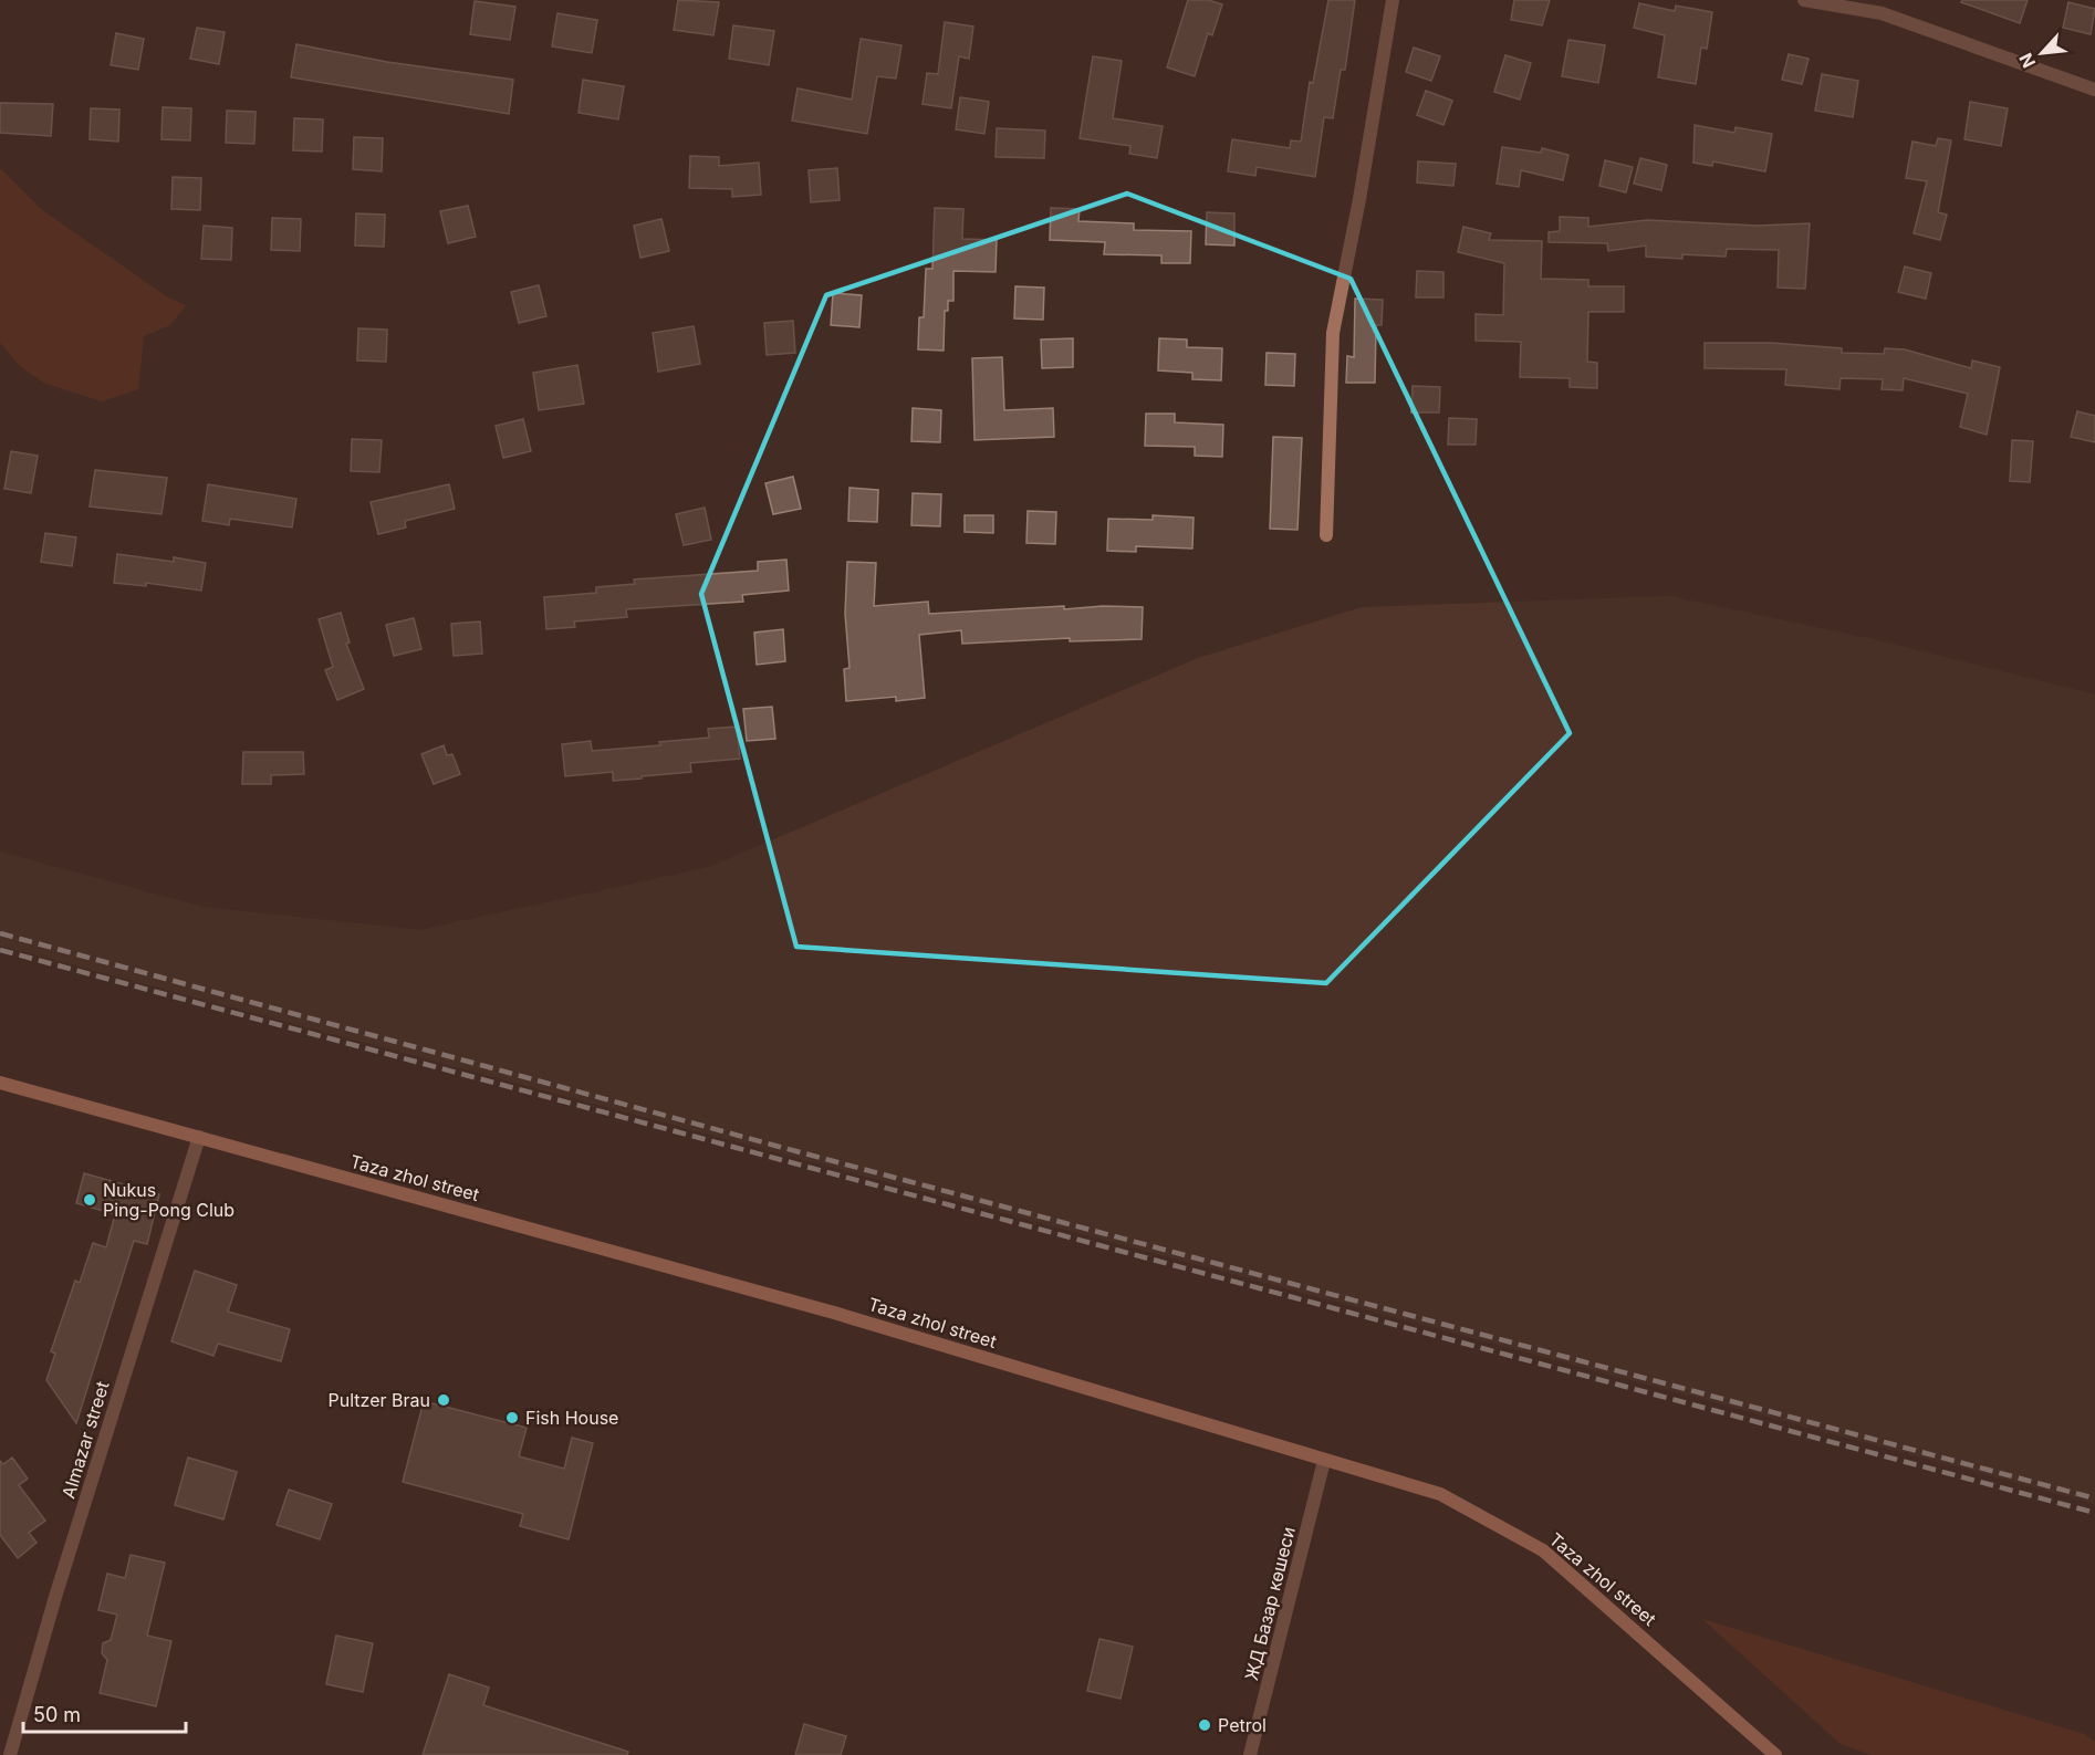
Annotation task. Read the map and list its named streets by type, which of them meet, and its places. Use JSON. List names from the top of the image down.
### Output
{
  "streets": {
    "main road": ["Taza zhol street"],
    "street": ["Almazar street", "ЖД Базар көшеси"]
  },
  "crossings": [
    ["Taza zhol street", "Almazar street"],
    ["Taza zhol street", "ЖД Базар көшеси"]
  ],
  "places": [
    "Nukus Ping-Pong Club",
    "Pultzer Brau",
    "Fish House",
    "Petrol"
  ],
  "scale_bar": "50 m",
  "north": "bottom left"
}
